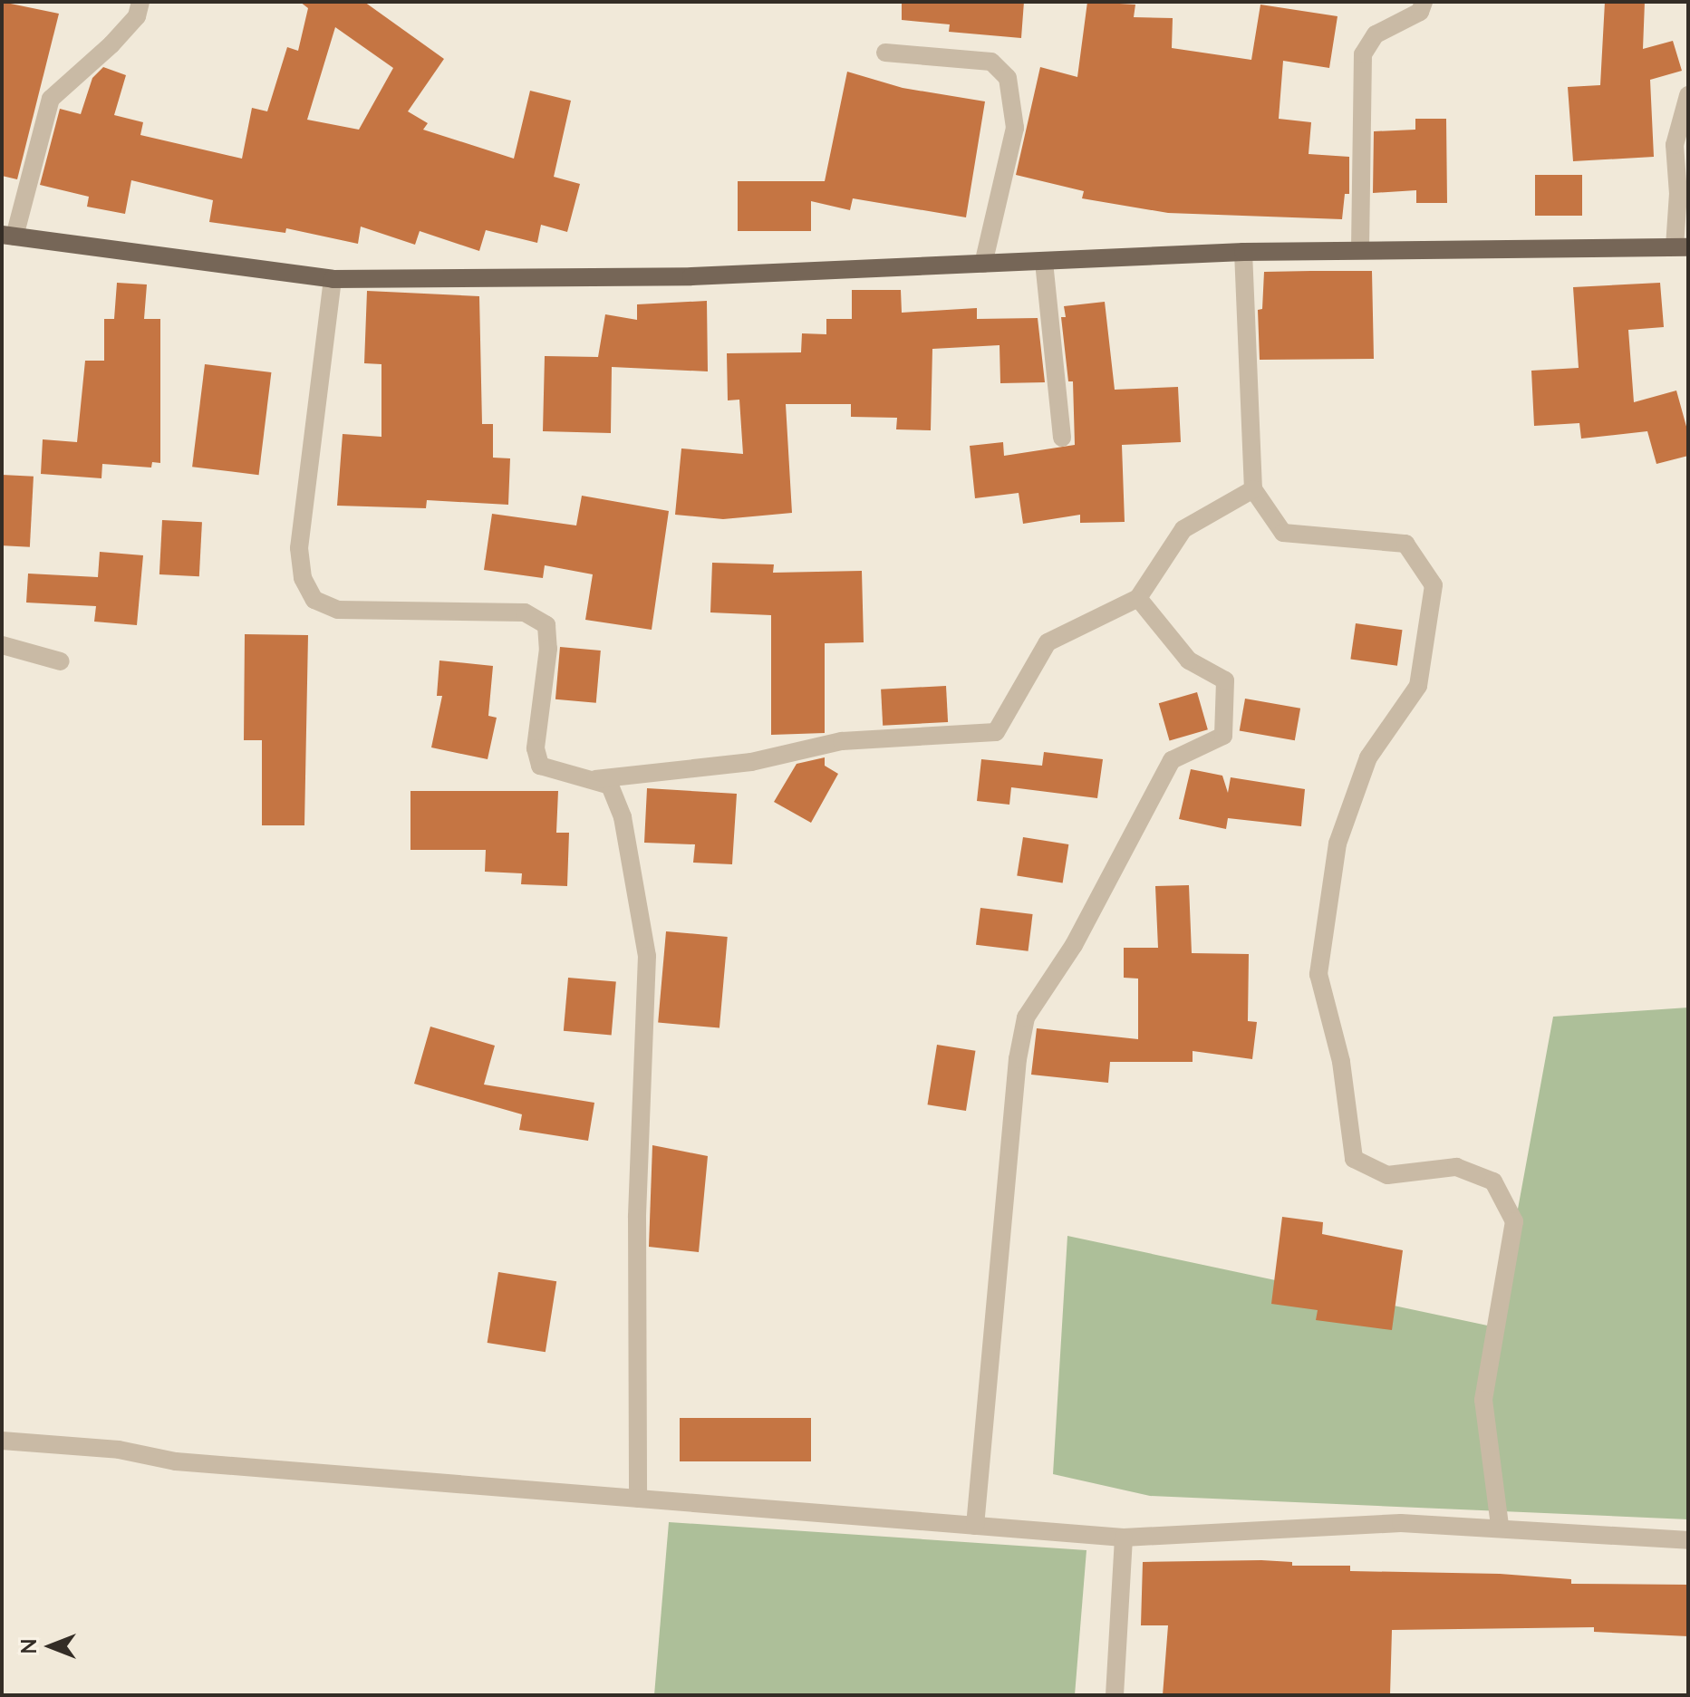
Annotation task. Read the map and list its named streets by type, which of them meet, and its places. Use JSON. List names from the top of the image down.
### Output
{
  "north": "left"
}
